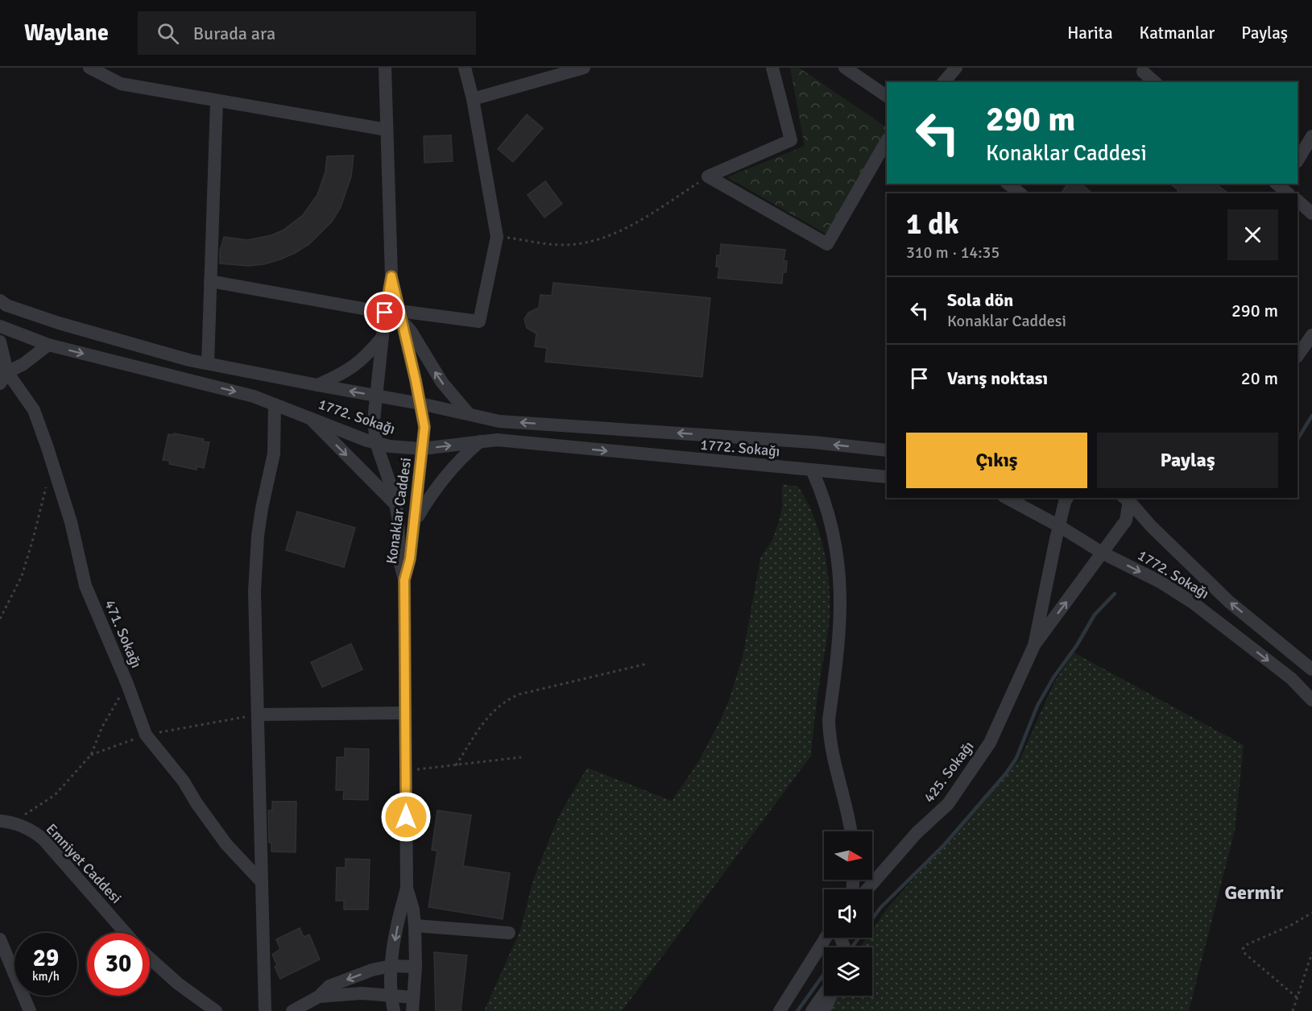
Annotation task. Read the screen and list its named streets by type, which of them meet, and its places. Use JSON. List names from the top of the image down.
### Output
{
  "streets": {
    "street": [
      "1772. Sokağı",
      "Konaklar Caddesi",
      "471. Sokağı",
      "425. Sokağı",
      "Emniyet Caddesi"
    ]
  },
  "crossings": [
    ["1772. Sokağı", "Konaklar Caddesi"],
    ["1772. Sokağı", "425. Sokağı"]
  ],
  "districts": ["Germir"],
  "north": "right",
  "page": {
    "header": "Waylane",
    "search": "Burada ara",
    "nav": ["Harita", "Katmanlar", "Paylaş"],
    "turn": ["290 m", "Konaklar Caddesi"],
    "heading": ["1 dk", "310 m · 14:35"],
    "list": [
      {
        "name": "Sola dön",
        "note": "Konaklar Caddesi",
        "value": "290 m"
      },
      {
        "name": "Varış noktası",
        "value": "20 m"
      }
    ],
    "buttons": ["Çıkış", "Paylaş"],
    "speed": "29 km/h",
    "limit": "30"
  }
}
